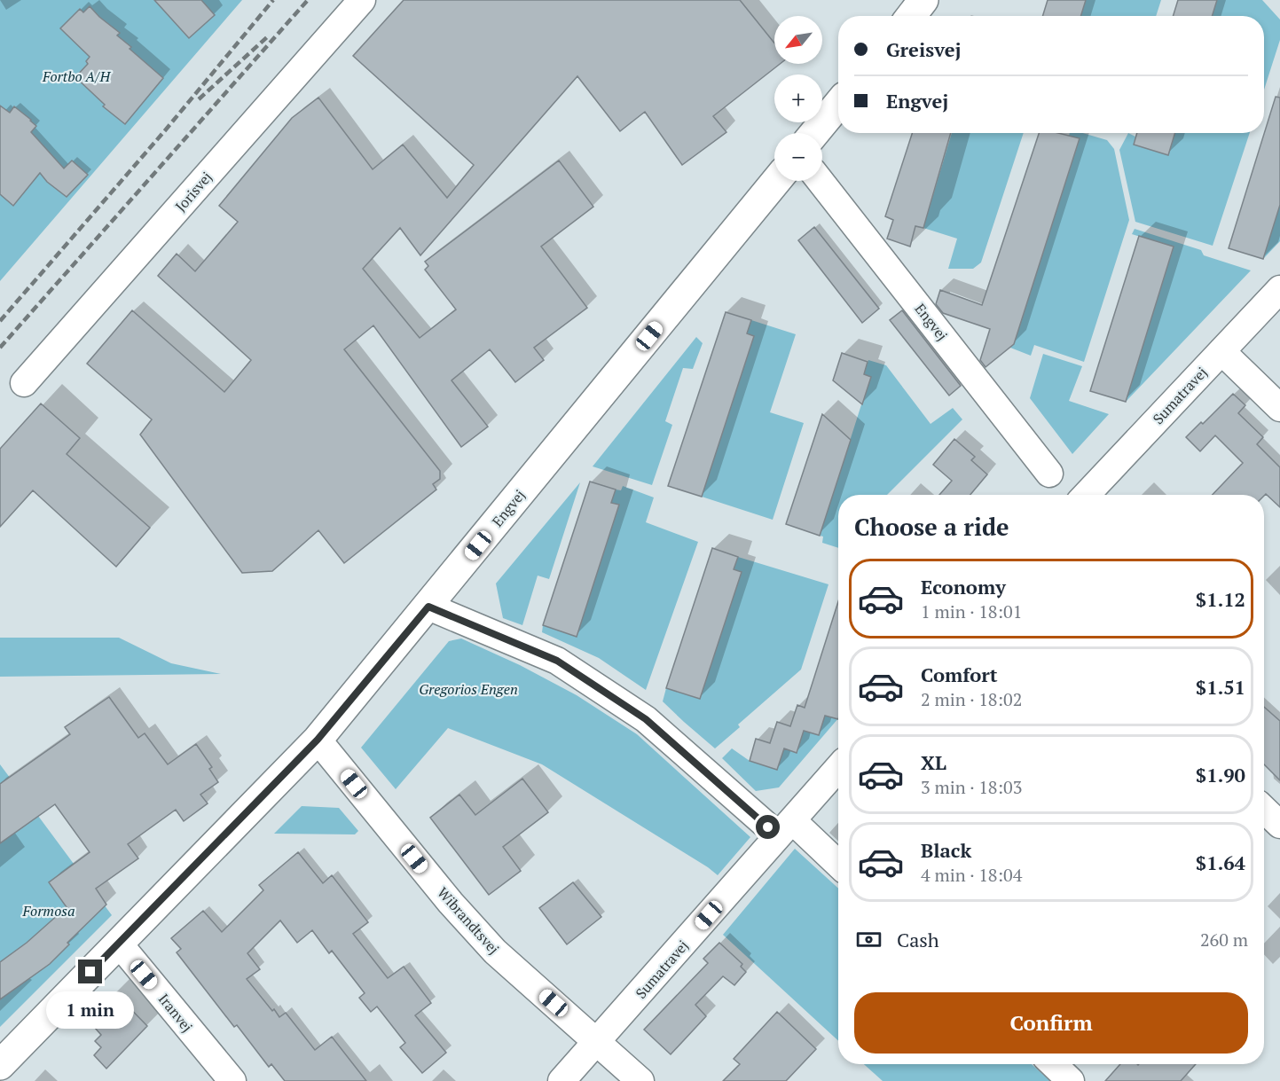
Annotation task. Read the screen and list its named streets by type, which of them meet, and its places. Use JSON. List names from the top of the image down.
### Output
{
  "streets": {
    "street": [
      "Jorisvej",
      "Engvej",
      "Sumatravej",
      "Wibrandtsvej",
      "Iranvej"
    ]
  },
  "crossings": [
    ["Engvej", "Wibrandtsvej"],
    ["Engvej", "Iranvej"],
    ["Sumatravej", "Wibrandtsvej"]
  ],
  "parks": ["Fortbo A/H", "Gregorios Engen", "Formosa"],
  "north": "bottom left",
  "page": {
    "map_buttons": ["+", "−"],
    "banner": ["Greisvej", "Engvej"],
    "heading": "Choose a ride",
    "list": [
      {
        "name": "Economy",
        "note": "1 min · 18:01",
        "value": "$1.12"
      },
      {
        "name": "Comfort",
        "note": "2 min · 18:02",
        "value": "$1.51"
      },
      {
        "name": "XL",
        "note": "3 min · 18:03",
        "value": "$1.90"
      },
      {
        "name": "Black",
        "note": "4 min · 18:04",
        "value": "$1.64"
      }
    ],
    "pay": ["Cash", "260 m"],
    "buttons": "Confirm",
    "bubble": "1 min"
  }
}
